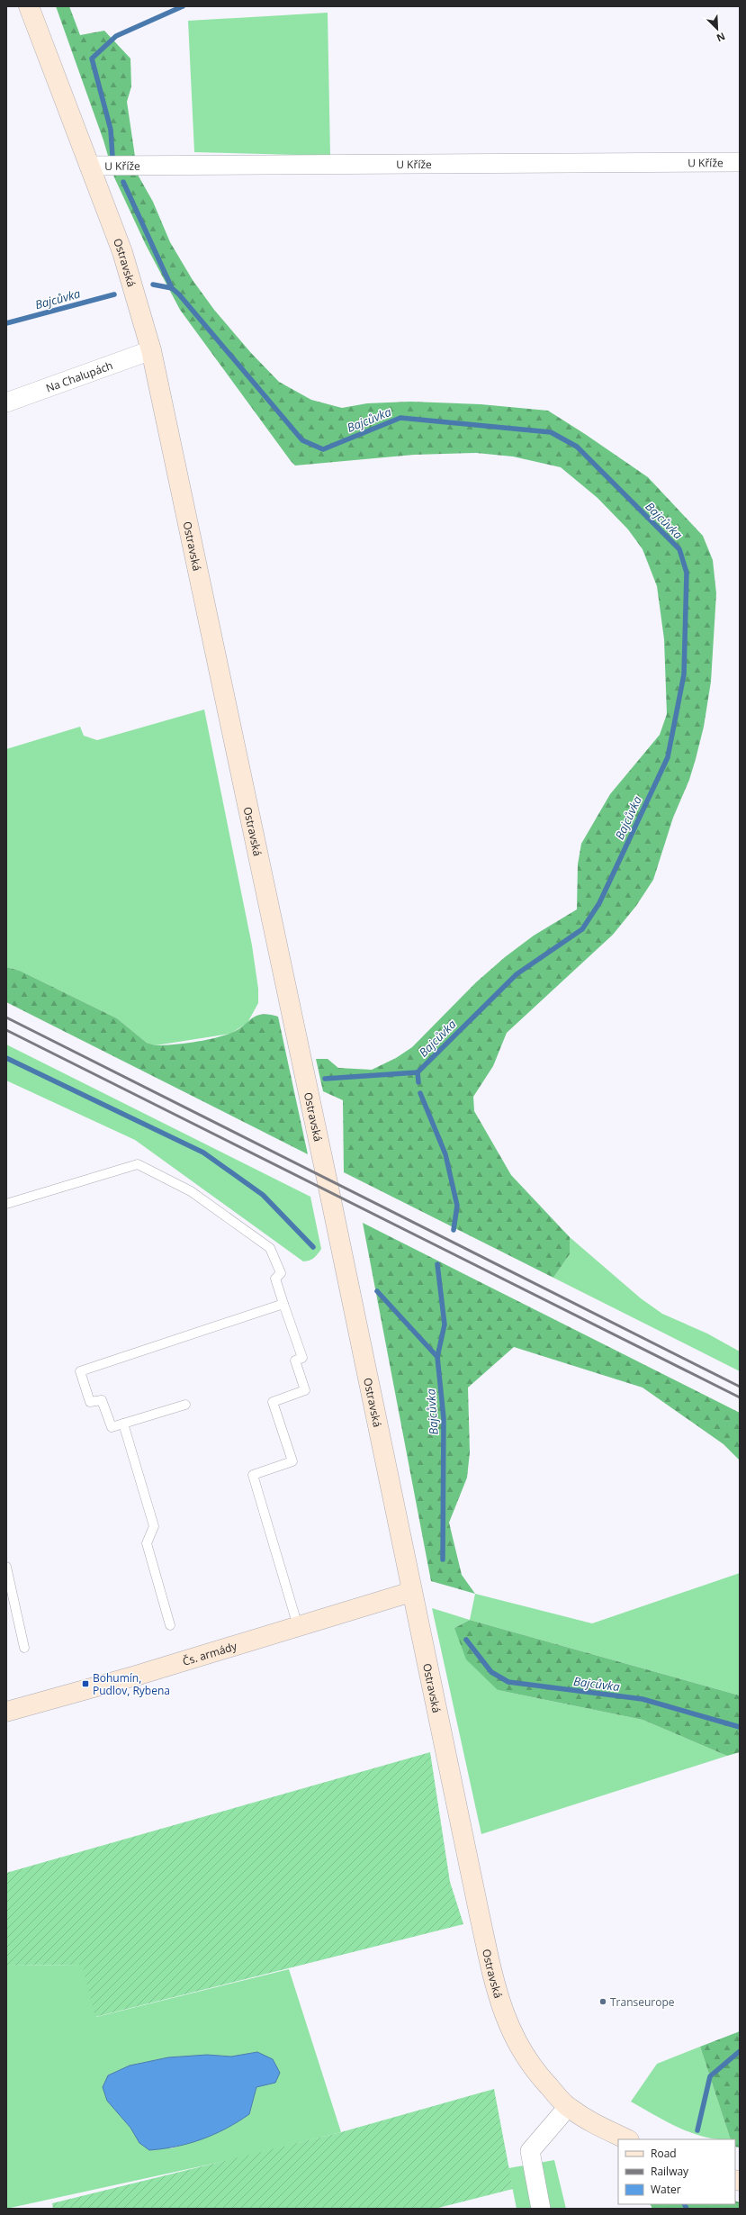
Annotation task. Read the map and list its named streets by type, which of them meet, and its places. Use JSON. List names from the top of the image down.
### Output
{
  "streets": {
    "main road": ["Ostravská", "Čs. armády"],
    "street": ["U Kříže", "Na Chalupách"]
  },
  "crossings": [
    ["U Kříže", "Ostravská"],
    ["Ostravská", "Na Chalupách"],
    ["Ostravská", "Čs. armády"]
  ],
  "water": ["Bajcůvka"],
  "places": {
    "transit": ["Bohumín, Pudlov, Rybena"],
    "other": ["Transeurope"]
  },
  "legend": ["Road", "Railway", "Water"],
  "north": "bottom right"
}
